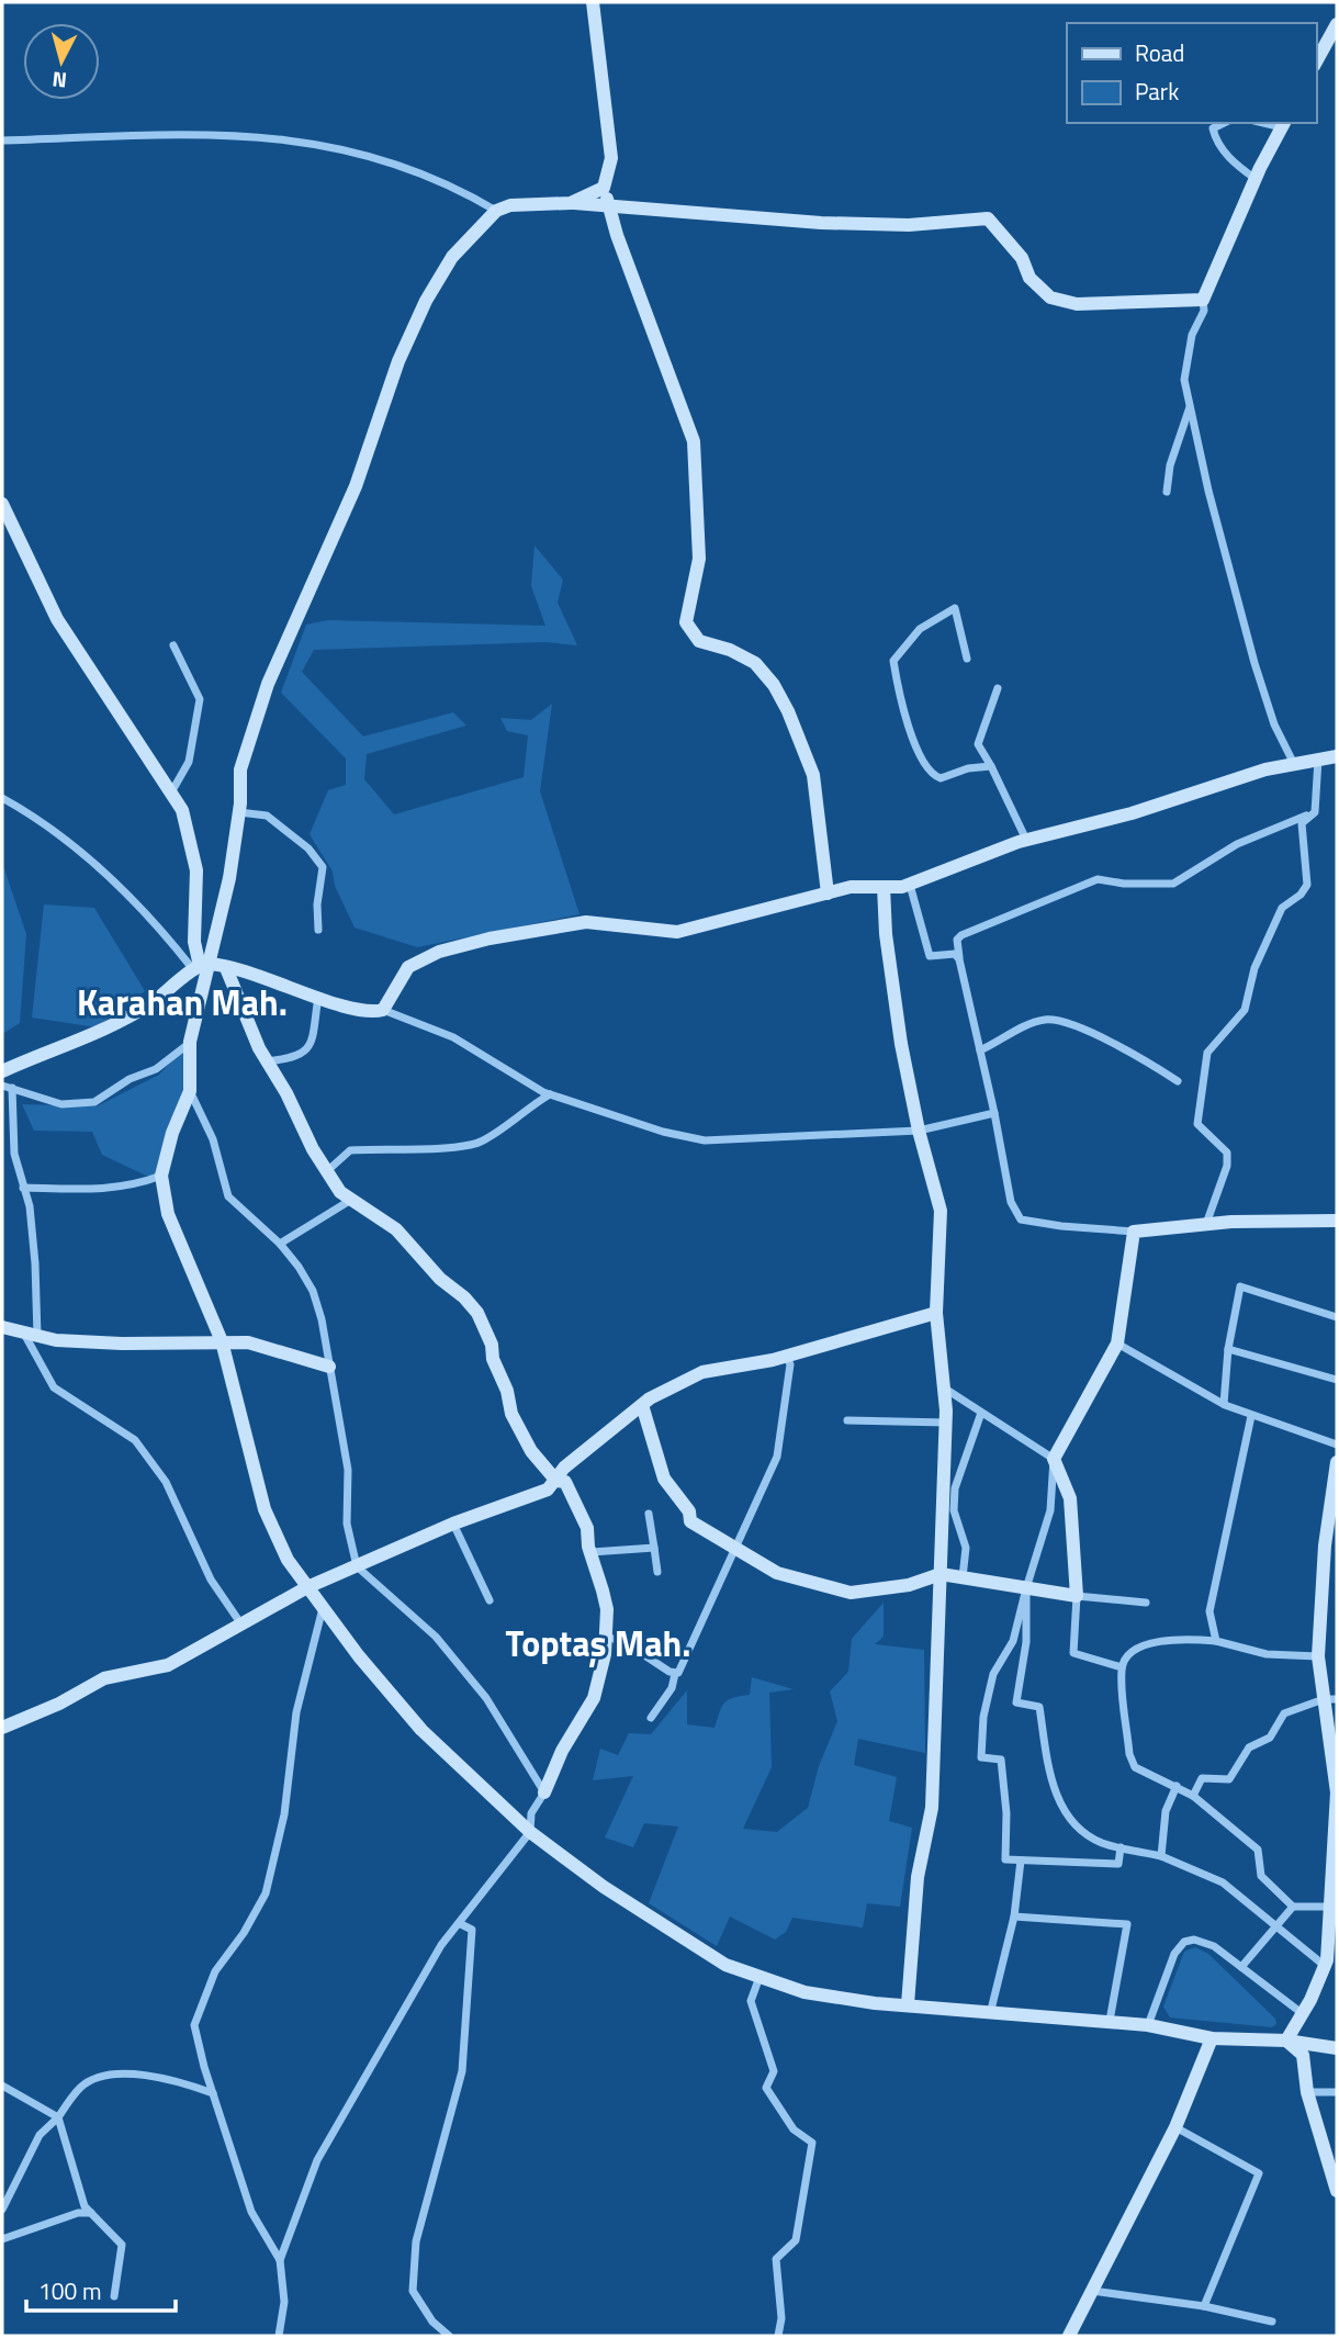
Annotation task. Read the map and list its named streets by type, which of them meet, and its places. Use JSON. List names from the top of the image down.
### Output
{
  "districts": ["Karahan Mah.", "Toptaş Mah."],
  "legend": ["Road", "Park"],
  "scale_bar": "100 m",
  "north": "bottom"
}
